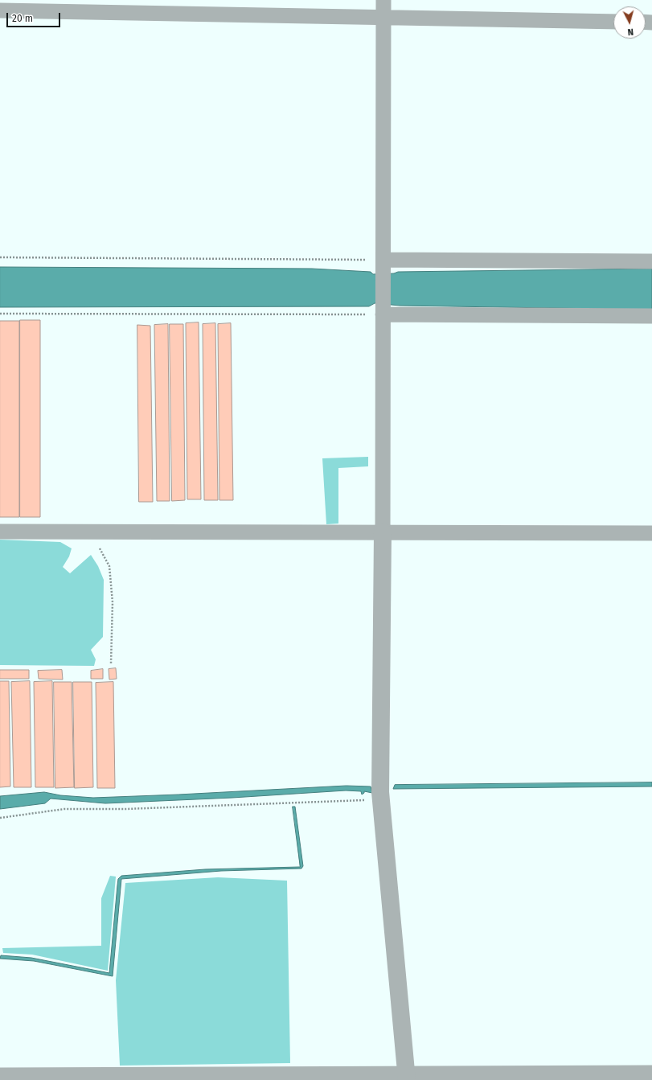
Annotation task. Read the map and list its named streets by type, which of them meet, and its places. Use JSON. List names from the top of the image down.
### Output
{
  "scale_bar": "20 m",
  "north": "bottom"
}
